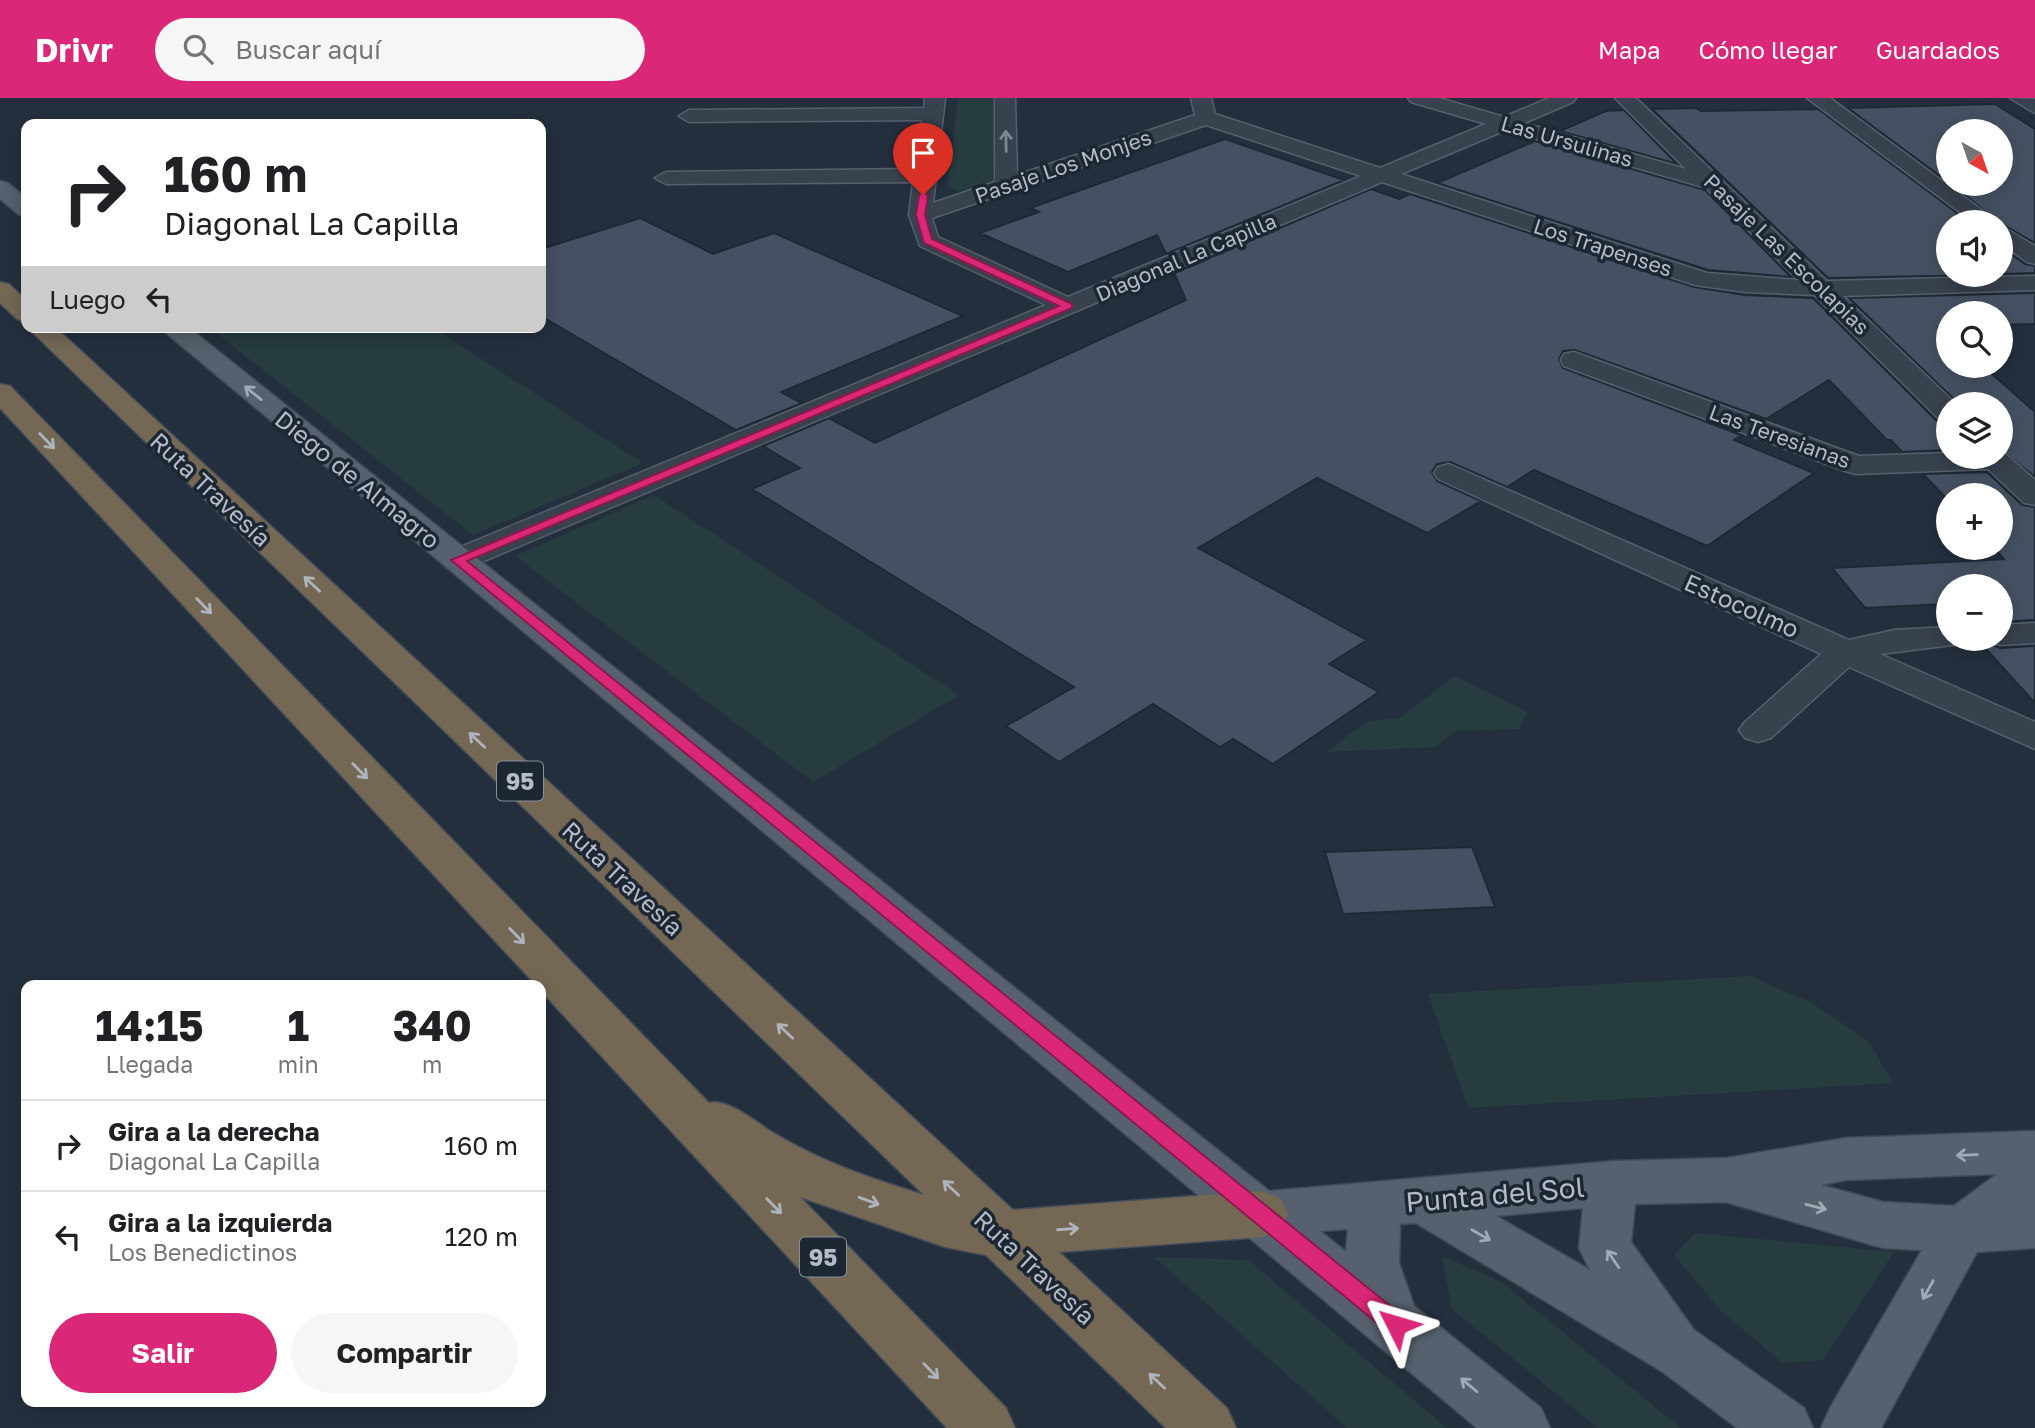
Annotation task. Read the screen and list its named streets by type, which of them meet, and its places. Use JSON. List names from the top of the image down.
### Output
{
  "streets": {
    "highway": ["Ruta Travesía", "95"],
    "main road": ["Diego de Almagro", "Punta del Sol"],
    "street": [
      "Las Ursulinas",
      "Pasaje Los Monjes",
      "Los Trapenses",
      "Pasaje Las Escolapias",
      "Diagonal La Capilla",
      "Las Teresianas",
      "Estocolmo"
    ]
  },
  "crossings": [
    ["Las Ursulinas", "Pasaje Las Escolapias"],
    ["Las Ursulinas", "Diagonal La Capilla"],
    ["Pasaje Los Monjes", "Los Trapenses"],
    ["Los Trapenses", "Pasaje Las Escolapias"],
    ["Los Trapenses", "Diagonal La Capilla"],
    ["Diagonal La Capilla", "Diego de Almagro"],
    ["Diego de Almagro", "Punta del Sol"]
  ],
  "north": "bottom right",
  "page": {
    "header": "Drivr",
    "search": "Buscar aquí",
    "nav": ["Mapa", "Cómo llegar", "Guardados"],
    "map_buttons": ["+", "−"],
    "turn": ["160 m", "Diagonal La Capilla"],
    "then": "Luego",
    "eta": [
      "14:15",
      "Llegada",
      "1",
      "min",
      "340",
      "m"
    ],
    "list": [
      {
        "name": "Gira a la derecha",
        "note": "Diagonal La Capilla",
        "value": "160 m"
      },
      {
        "name": "Gira a la izquierda",
        "note": "Los Benedictinos",
        "value": "120 m"
      }
    ],
    "buttons": ["Salir", "Compartir"]
  }
}
